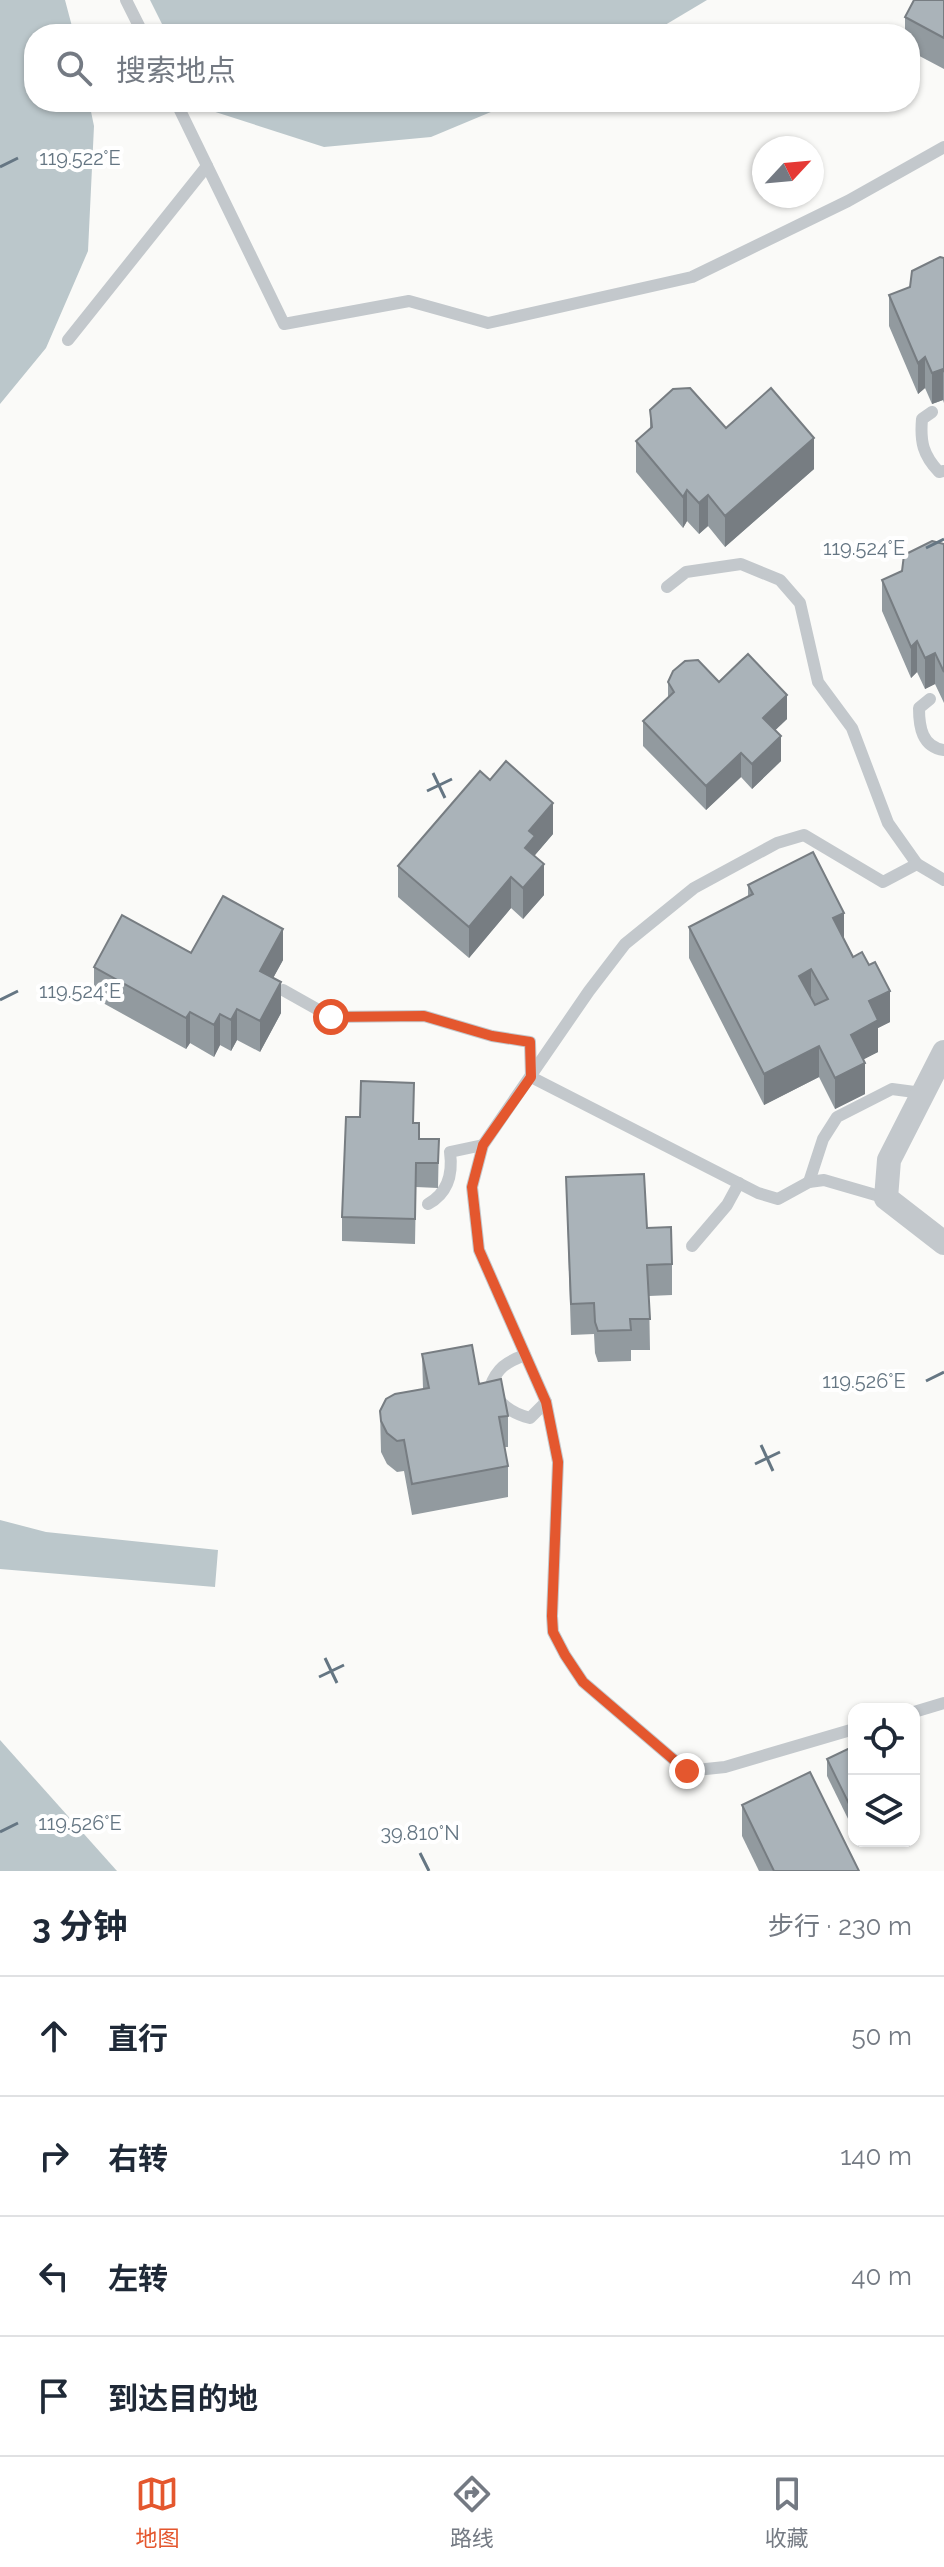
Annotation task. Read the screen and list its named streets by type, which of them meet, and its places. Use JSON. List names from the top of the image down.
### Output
{
  "north": "top right",
  "page": {
    "search": "搜索地点",
    "heading": ["3 分钟", "步行 · 230 m"],
    "list": [
      ["直行", "50 m"],
      ["右转", "140 m"],
      ["左转", "40 m"],
      "到达目的地"
    ],
    "nav": ["地图", "路线", "收藏"]
  },
  "coordinates": [
    "119.522°E",
    "119.524°E",
    "119.526°E",
    "39.810°N"
  ]
}
